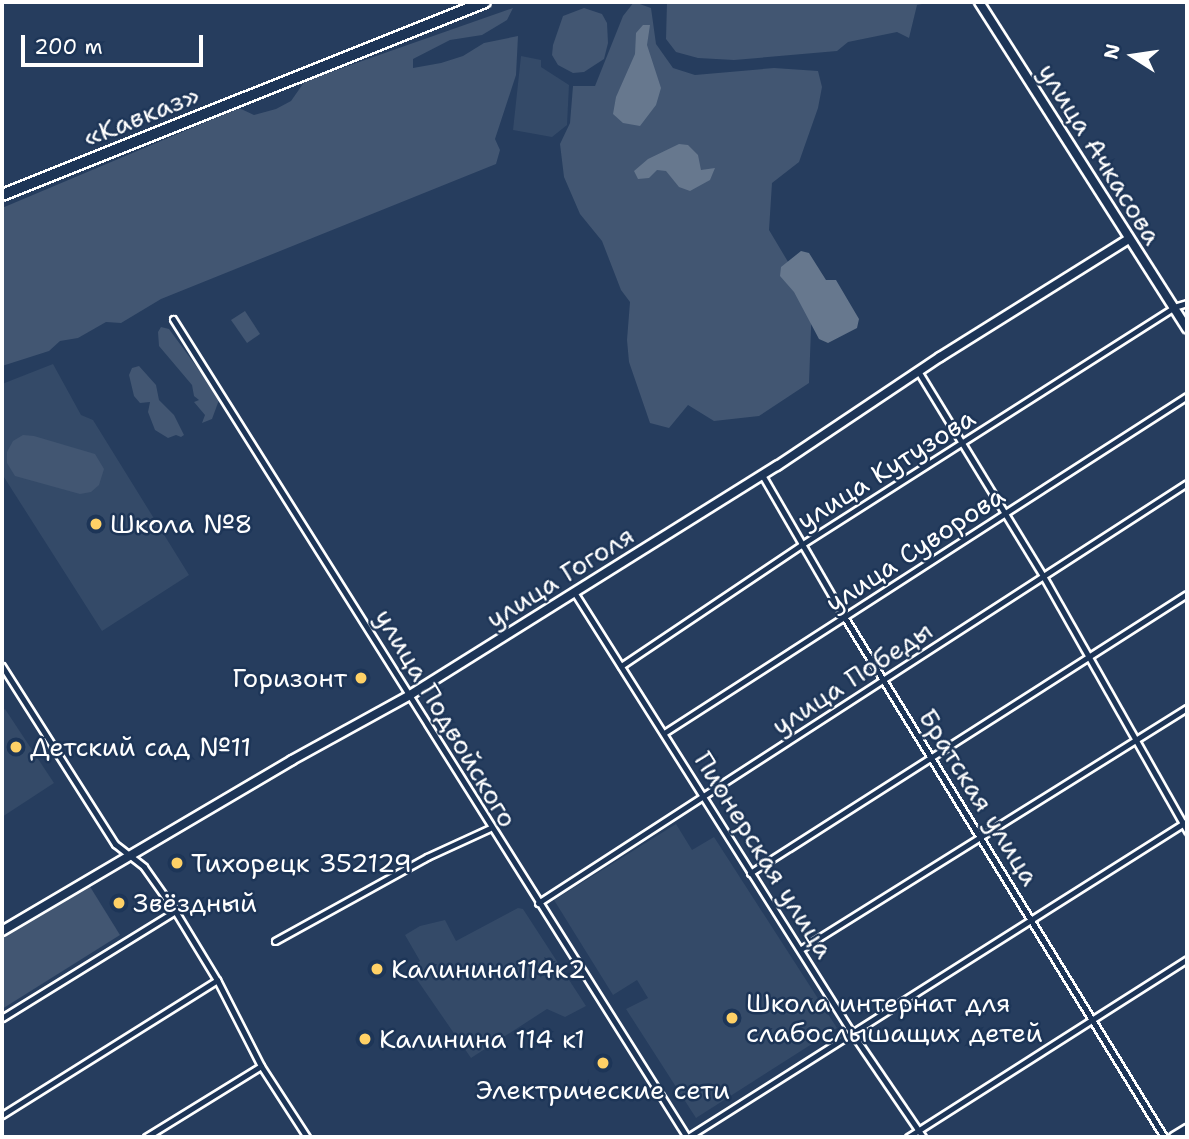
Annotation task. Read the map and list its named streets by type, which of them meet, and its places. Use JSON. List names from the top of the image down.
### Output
{
  "streets": {
    "highway": ["«Кавказ»"],
    "main road": ["улица Ачкасова", "улица Гоголя"],
    "street": [
      "улица Кутузова",
      "улица Суворова",
      "улица Победы",
      "улица Подвойского",
      "Братская улица",
      "Пионерская улица"
    ]
  },
  "crossings": [
    ["улица Ачкасова", "улица Кутузова"],
    ["улица Ачкасова", "улица Гоголя"],
    ["улица Кутузова", "Братская улица"],
    ["улица Кутузова", "Пионерская улица"],
    ["улица Суворова", "Братская улица"],
    ["улица Суворова", "Пионерская улица"],
    ["улица Гоголя", "улица Подвойского"],
    ["улица Гоголя", "Братская улица"],
    ["улица Гоголя", "Пионерская улица"],
    ["улица Победы", "улица Подвойского"],
    ["улица Победы", "Братская улица"],
    ["улица Победы", "Пионерская улица"]
  ],
  "places": [
    "Школа №8",
    "Горизонт",
    "Детский сад №11",
    "Тихорецк 352129",
    "Звёздный",
    "Калинина114к2",
    "Школа интернат для слабослышащих детей",
    "Калинина 114 к1",
    "Электрические сети"
  ],
  "scale_bar": "200 m",
  "north": "left"
}
